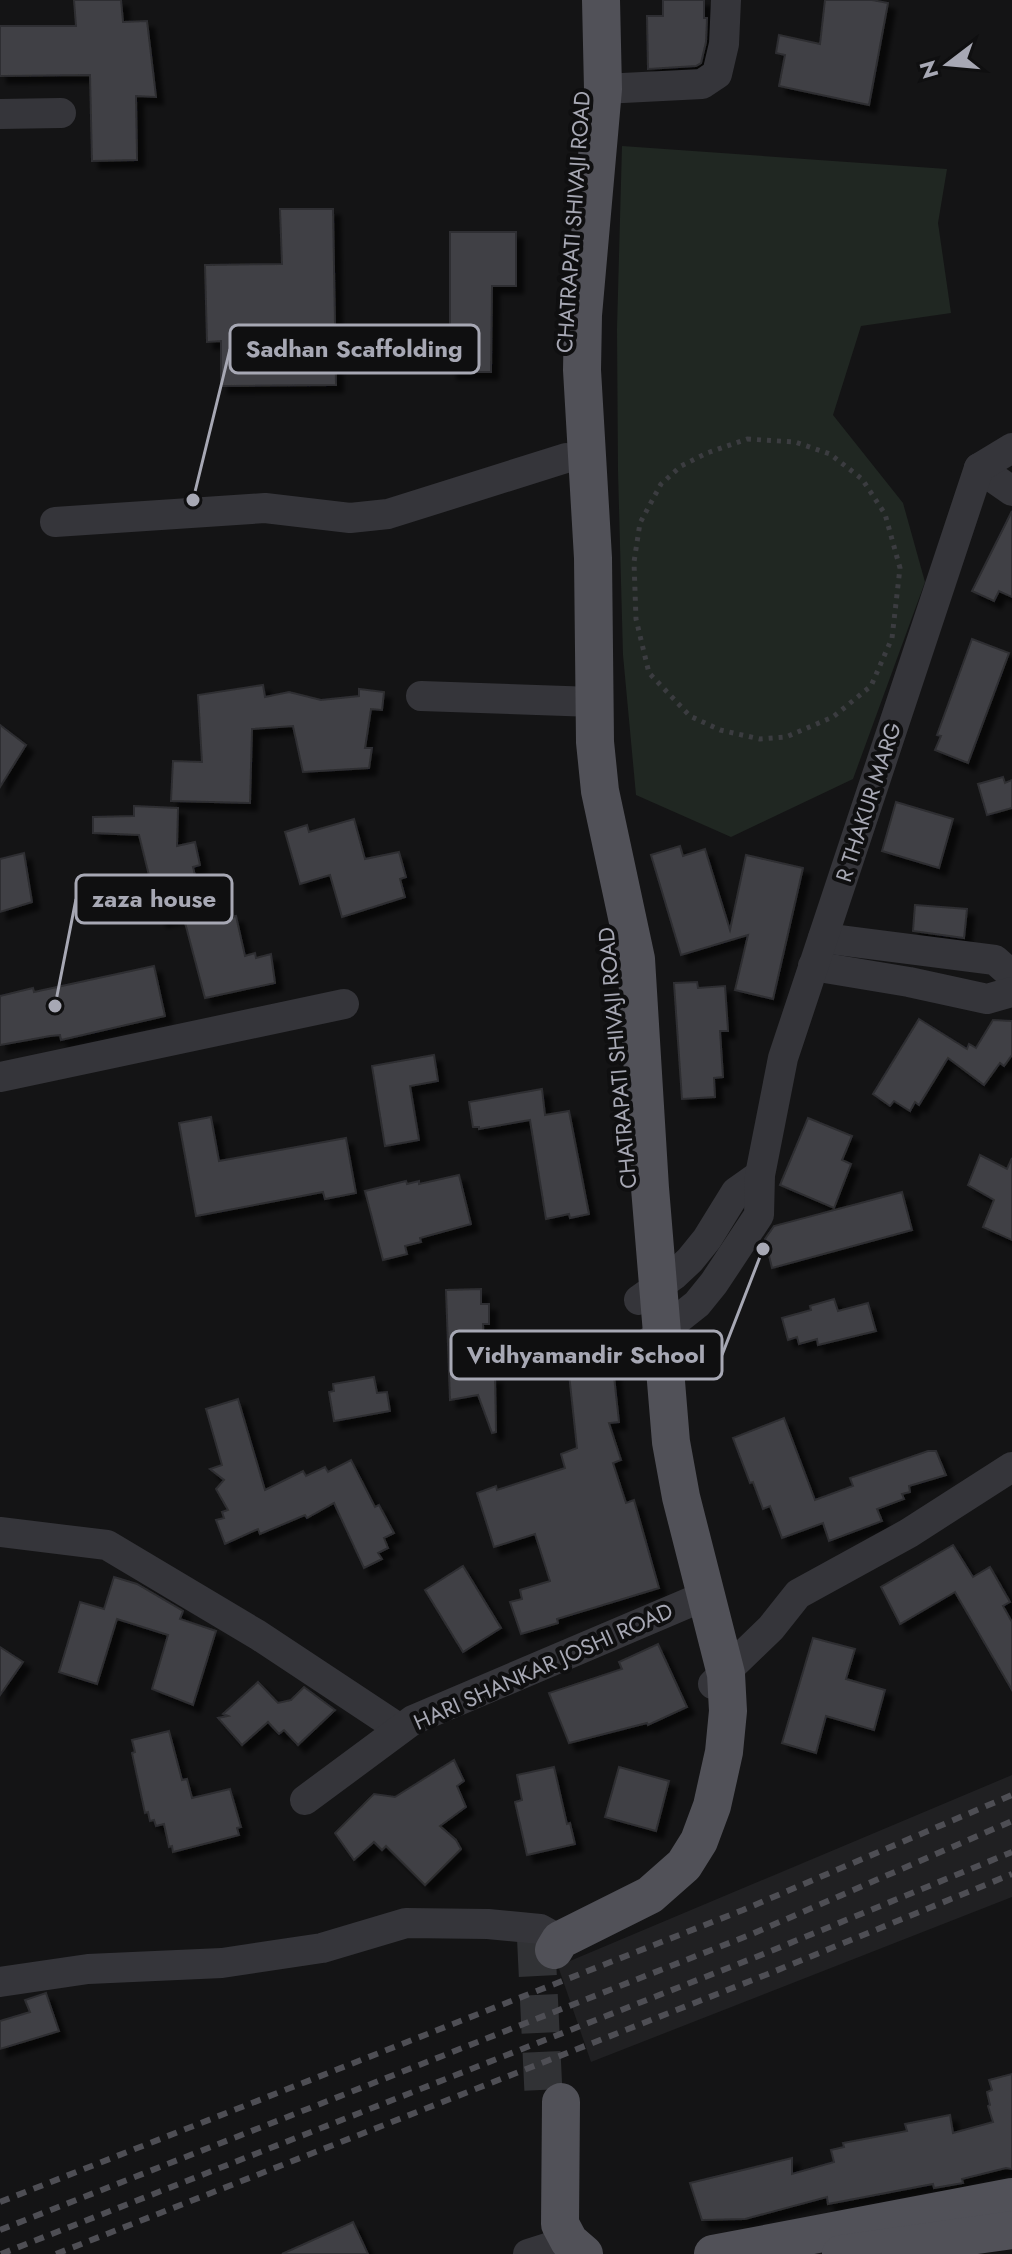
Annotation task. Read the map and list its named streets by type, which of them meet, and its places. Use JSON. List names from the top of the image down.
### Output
{
  "streets": {
    "main road": ["CHATRAPATI SHIVAJI ROAD"],
    "street": ["R THAKUR MARG", "HARI SHANKAR JOSHI ROAD"]
  },
  "places": ["Sadhan Scaffolding", "zaza house", "Vidhyamandir School"],
  "north": "left"
}
